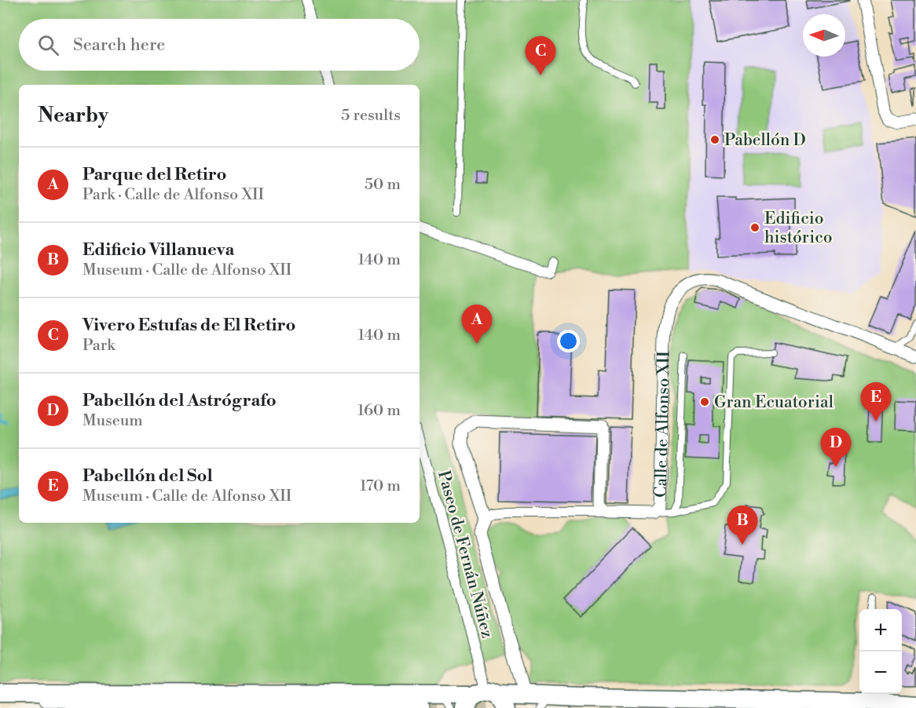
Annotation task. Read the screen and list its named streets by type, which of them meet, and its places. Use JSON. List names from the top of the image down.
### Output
{
  "streets": {
    "street": ["Calle de Alfonso XII", "Paseo de Fernán Núñez"]
  },
  "places": ["Pabellón D", "Edificio histórico", "Gran Ecuatorial"],
  "north": "left",
  "page": {
    "search": "Search here",
    "pins": [
      "C",
      "A",
      "E",
      "D",
      "B"
    ],
    "heading": ["Nearby", "5 results"],
    "list": [
      {
        "mark": "A",
        "name": "Parque del Retiro",
        "note": "Park · Calle de Alfonso XII",
        "value": "50 m"
      },
      {
        "mark": "B",
        "name": "Edificio Villanueva",
        "note": "Museum · Calle de Alfonso XII",
        "value": "140 m"
      },
      {
        "mark": "C",
        "name": "Vivero Estufas de El Retiro",
        "note": "Park",
        "value": "140 m"
      },
      {
        "mark": "D",
        "name": "Pabellón del Astrógrafo",
        "note": "Museum",
        "value": "160 m"
      },
      {
        "mark": "E",
        "name": "Pabellón del Sol",
        "note": "Museum · Calle de Alfonso XII",
        "value": "170 m"
      }
    ],
    "map_buttons": ["+", "−"]
  }
}
